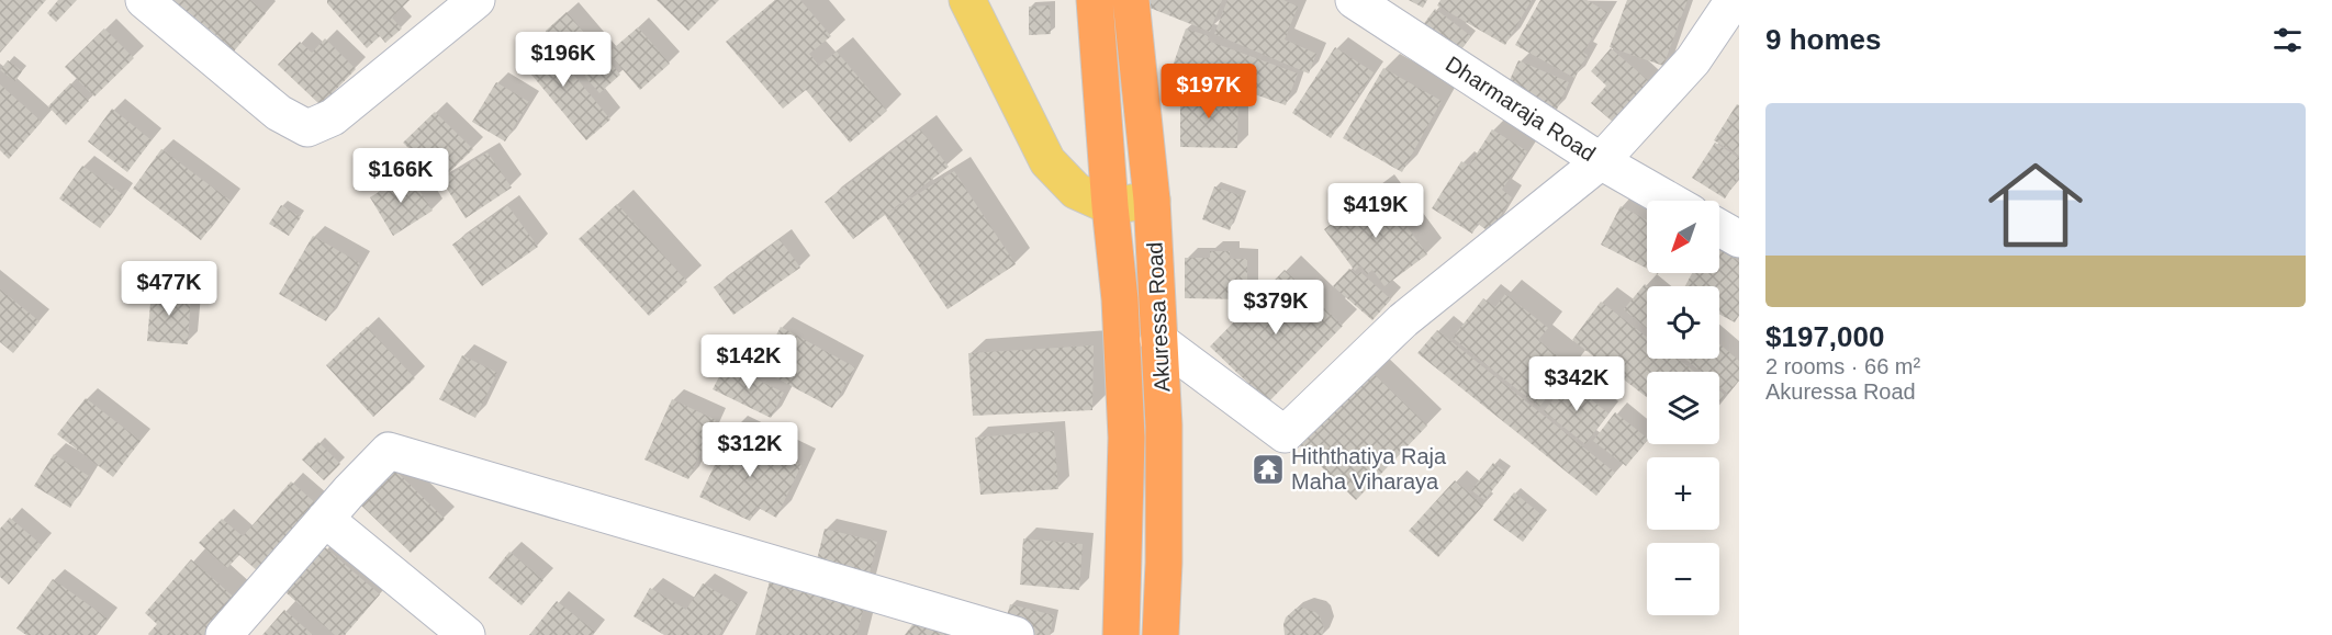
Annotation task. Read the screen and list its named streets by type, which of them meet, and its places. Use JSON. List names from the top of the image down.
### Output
{
  "streets": {
    "highway": ["Akuressa Road"],
    "street": ["Dharmaraja Road"]
  },
  "places": {
    "temple": ["Hiththatiya Raja Maha Viharaya"]
  },
  "north": "bottom left",
  "page": {
    "heading": "9 homes",
    "price": [
      "$196K",
      "$197K",
      "$166K",
      "$419K",
      "$477K",
      "$379K",
      "$142K",
      "$342K",
      "$312K"
    ],
    "list": [
      {
        "name": "$197,000",
        "note": "2 rooms · 66 m² · Akuressa Road"
      }
    ],
    "map_buttons": ["+", "−"]
  }
}
